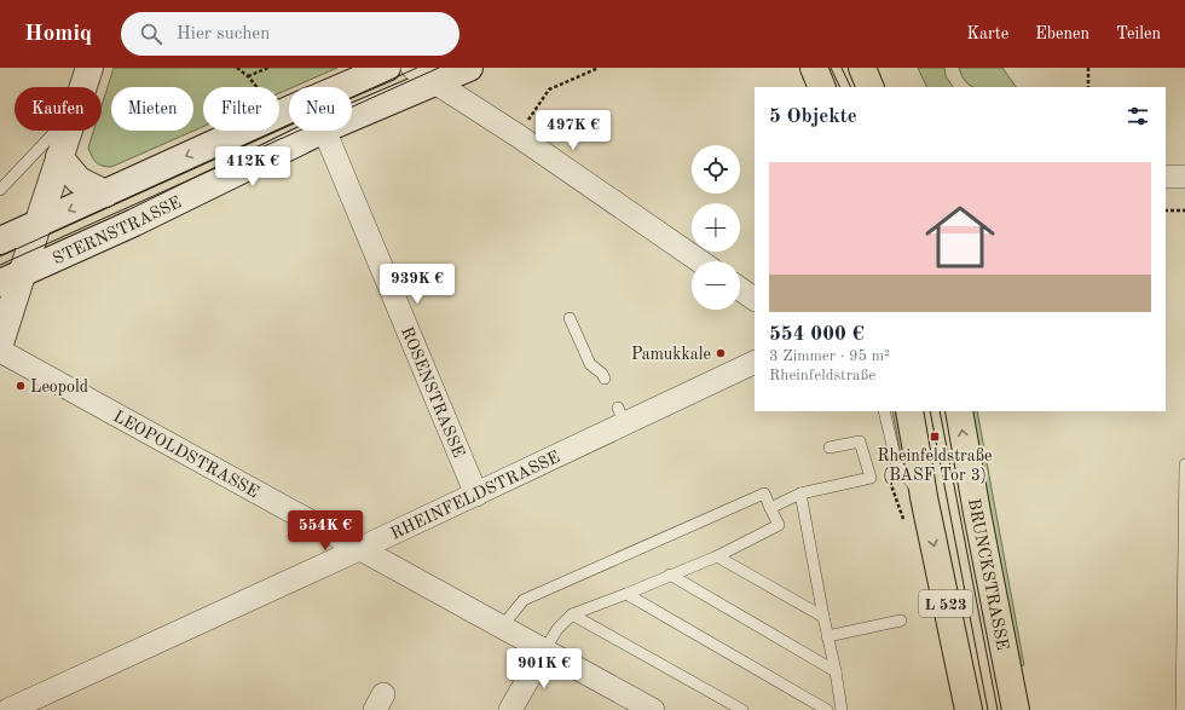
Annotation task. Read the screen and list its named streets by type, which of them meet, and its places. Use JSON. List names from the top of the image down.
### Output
{
  "streets": {
    "main road": ["STERNSTRASSE", "BRUNCKSTRASSE", "L 523"],
    "street": ["ROSENSTRASSE", "LEOPOLDSTRASSE", "RHEINFELDSTRASSE"]
  },
  "crossings": [
    ["ROSENSTRASSE", "RHEINFELDSTRASSE"],
    ["LEOPOLDSTRASSE", "RHEINFELDSTRASSE"]
  ],
  "places": {
    "other": ["Pamukkale", "Leopold"],
    "transit": ["Rheinfeldstraße (BASF Tor 3)"]
  },
  "page": {
    "header": "Homiq",
    "search": "Hier suchen",
    "nav": ["Karte", "Ebenen", "Teilen"],
    "chip": [
      "Kaufen",
      "Mieten",
      "Filter",
      "Neu"
    ],
    "heading": "5 Objekte",
    "price": [
      "497K €",
      "412K €",
      "939K €",
      "554K €",
      "901K €"
    ],
    "map_buttons": ["+", "−"],
    "list": [
      {
        "name": "554 000 €",
        "note": "3 Zimmer · 95 m² · Rheinfeldstraße"
      }
    ]
  }
}
